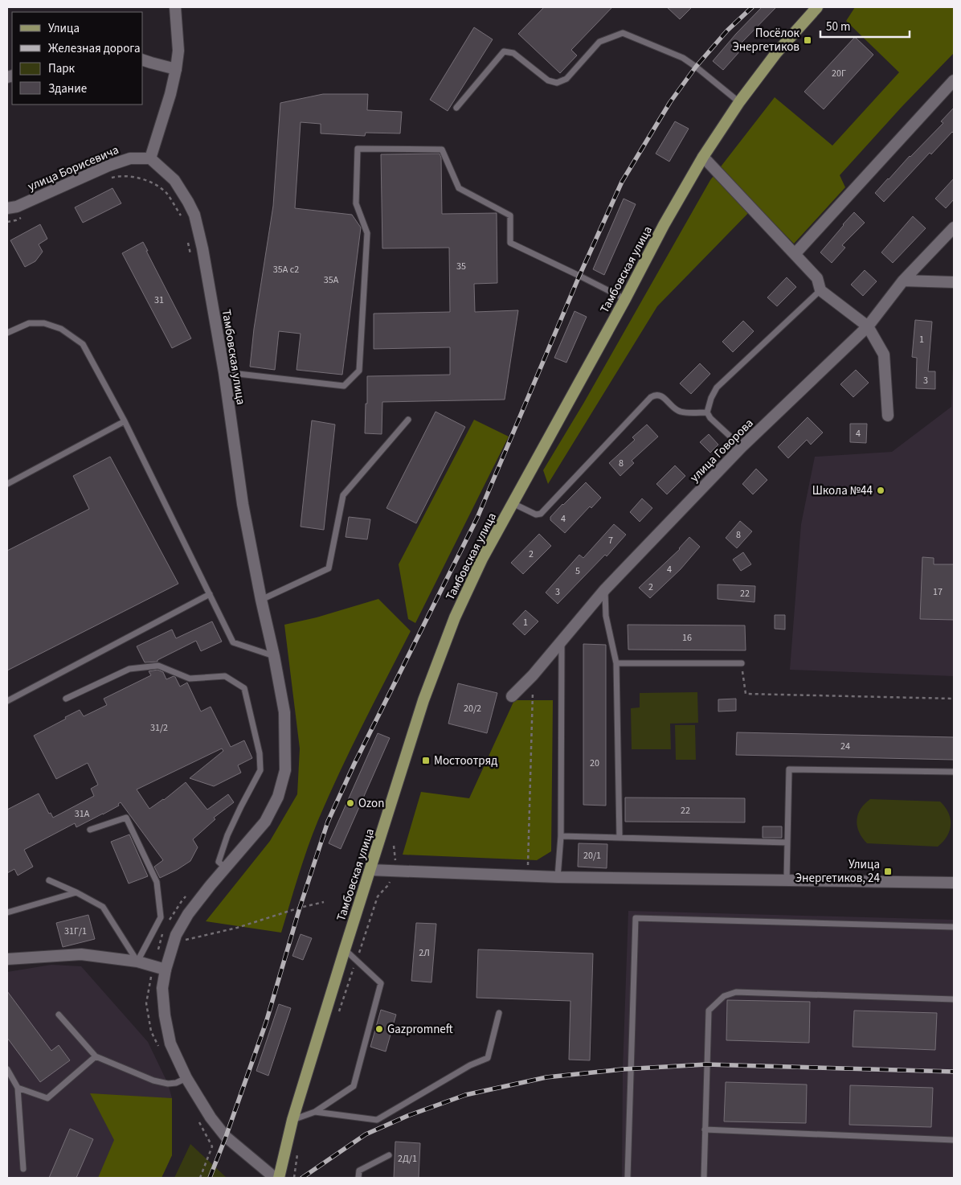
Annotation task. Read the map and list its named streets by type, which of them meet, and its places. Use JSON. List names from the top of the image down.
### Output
{
  "streets": {
    "main road": ["Тамбовская улица"],
    "street": ["улица Борисевича", "улица Говорова"]
  },
  "crossings": [
    ["улица Борисевича", "Тамбовская улица"]
  ],
  "places": {
    "transit": ["Посёлок Энергетиков", "Мостоотряд", "Улица Энергетиков, 24"],
    "other": ["Школа №44", "Ozon", "Gazpromneft"]
  },
  "house_numbers": [
    "20Г",
    "35",
    "35А с2",
    "35А",
    "31",
    "1",
    "3",
    "4",
    "8",
    "4",
    "8",
    "7",
    "2",
    "4",
    "5",
    "2",
    "3",
    "17",
    "22",
    "1",
    "16",
    "20/2",
    "31/2",
    "24",
    "20",
    "22",
    "31А",
    "20/1",
    "31Г/1",
    "2Л",
    "2Д/1"
  ],
  "legend": [
    "Улица",
    "Железная дорога",
    "Парк",
    "Здание"
  ],
  "scale_bar": "50 m"
}
